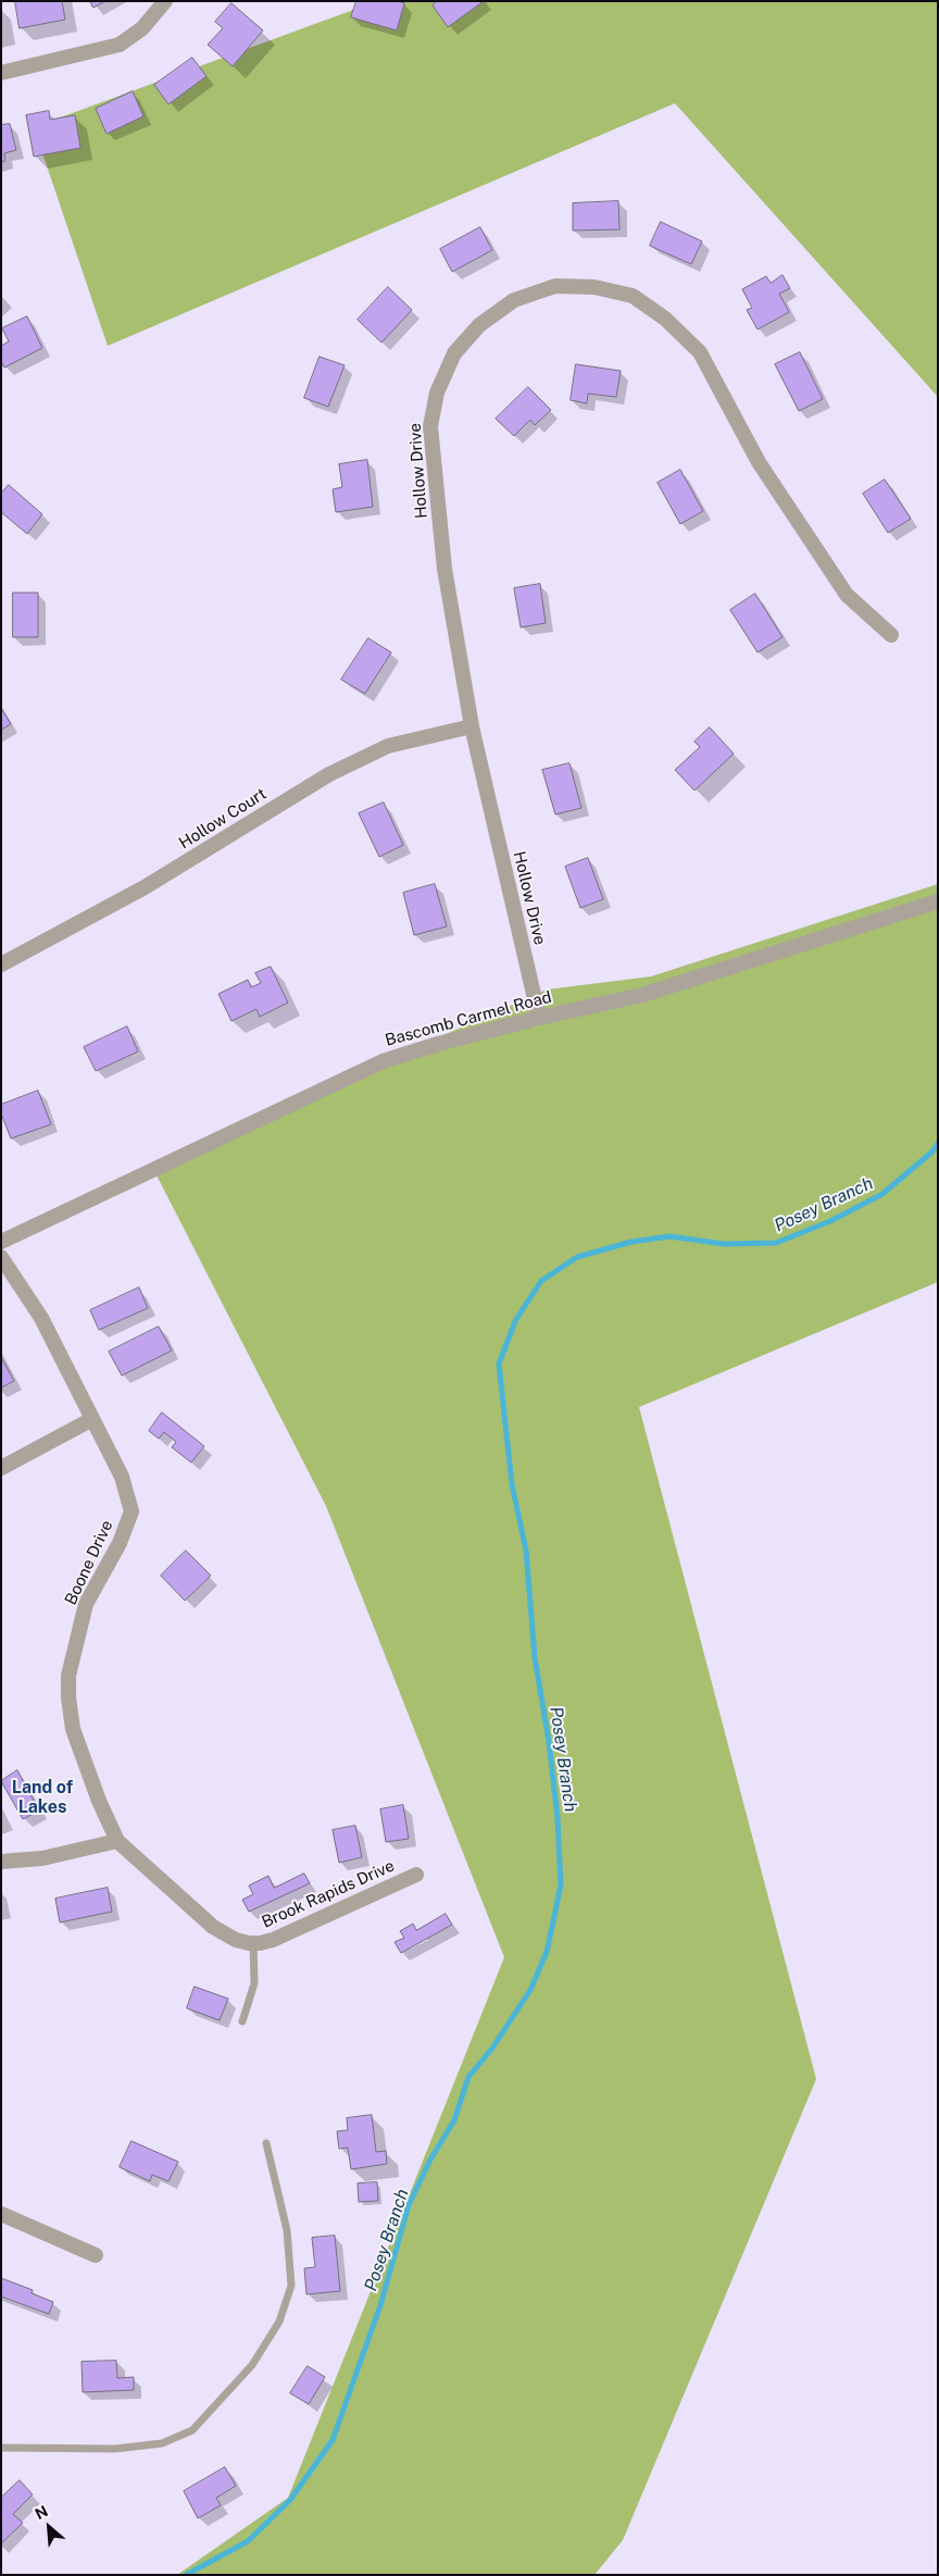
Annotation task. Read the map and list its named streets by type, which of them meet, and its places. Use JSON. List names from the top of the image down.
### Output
{
  "streets": {
    "street": [
      "Hollow Drive",
      "Hollow Court",
      "Bascomb Carmel Road",
      "Boone Drive",
      "Brook Rapids Drive"
    ]
  },
  "crossings": [
    ["Hollow Drive", "Hollow Court"],
    ["Hollow Drive", "Bascomb Carmel Road"],
    ["Boone Drive", "Brook Rapids Drive"]
  ],
  "districts": ["Land of Lakes"],
  "water": ["Posey Branch"],
  "north": "top left"
}
